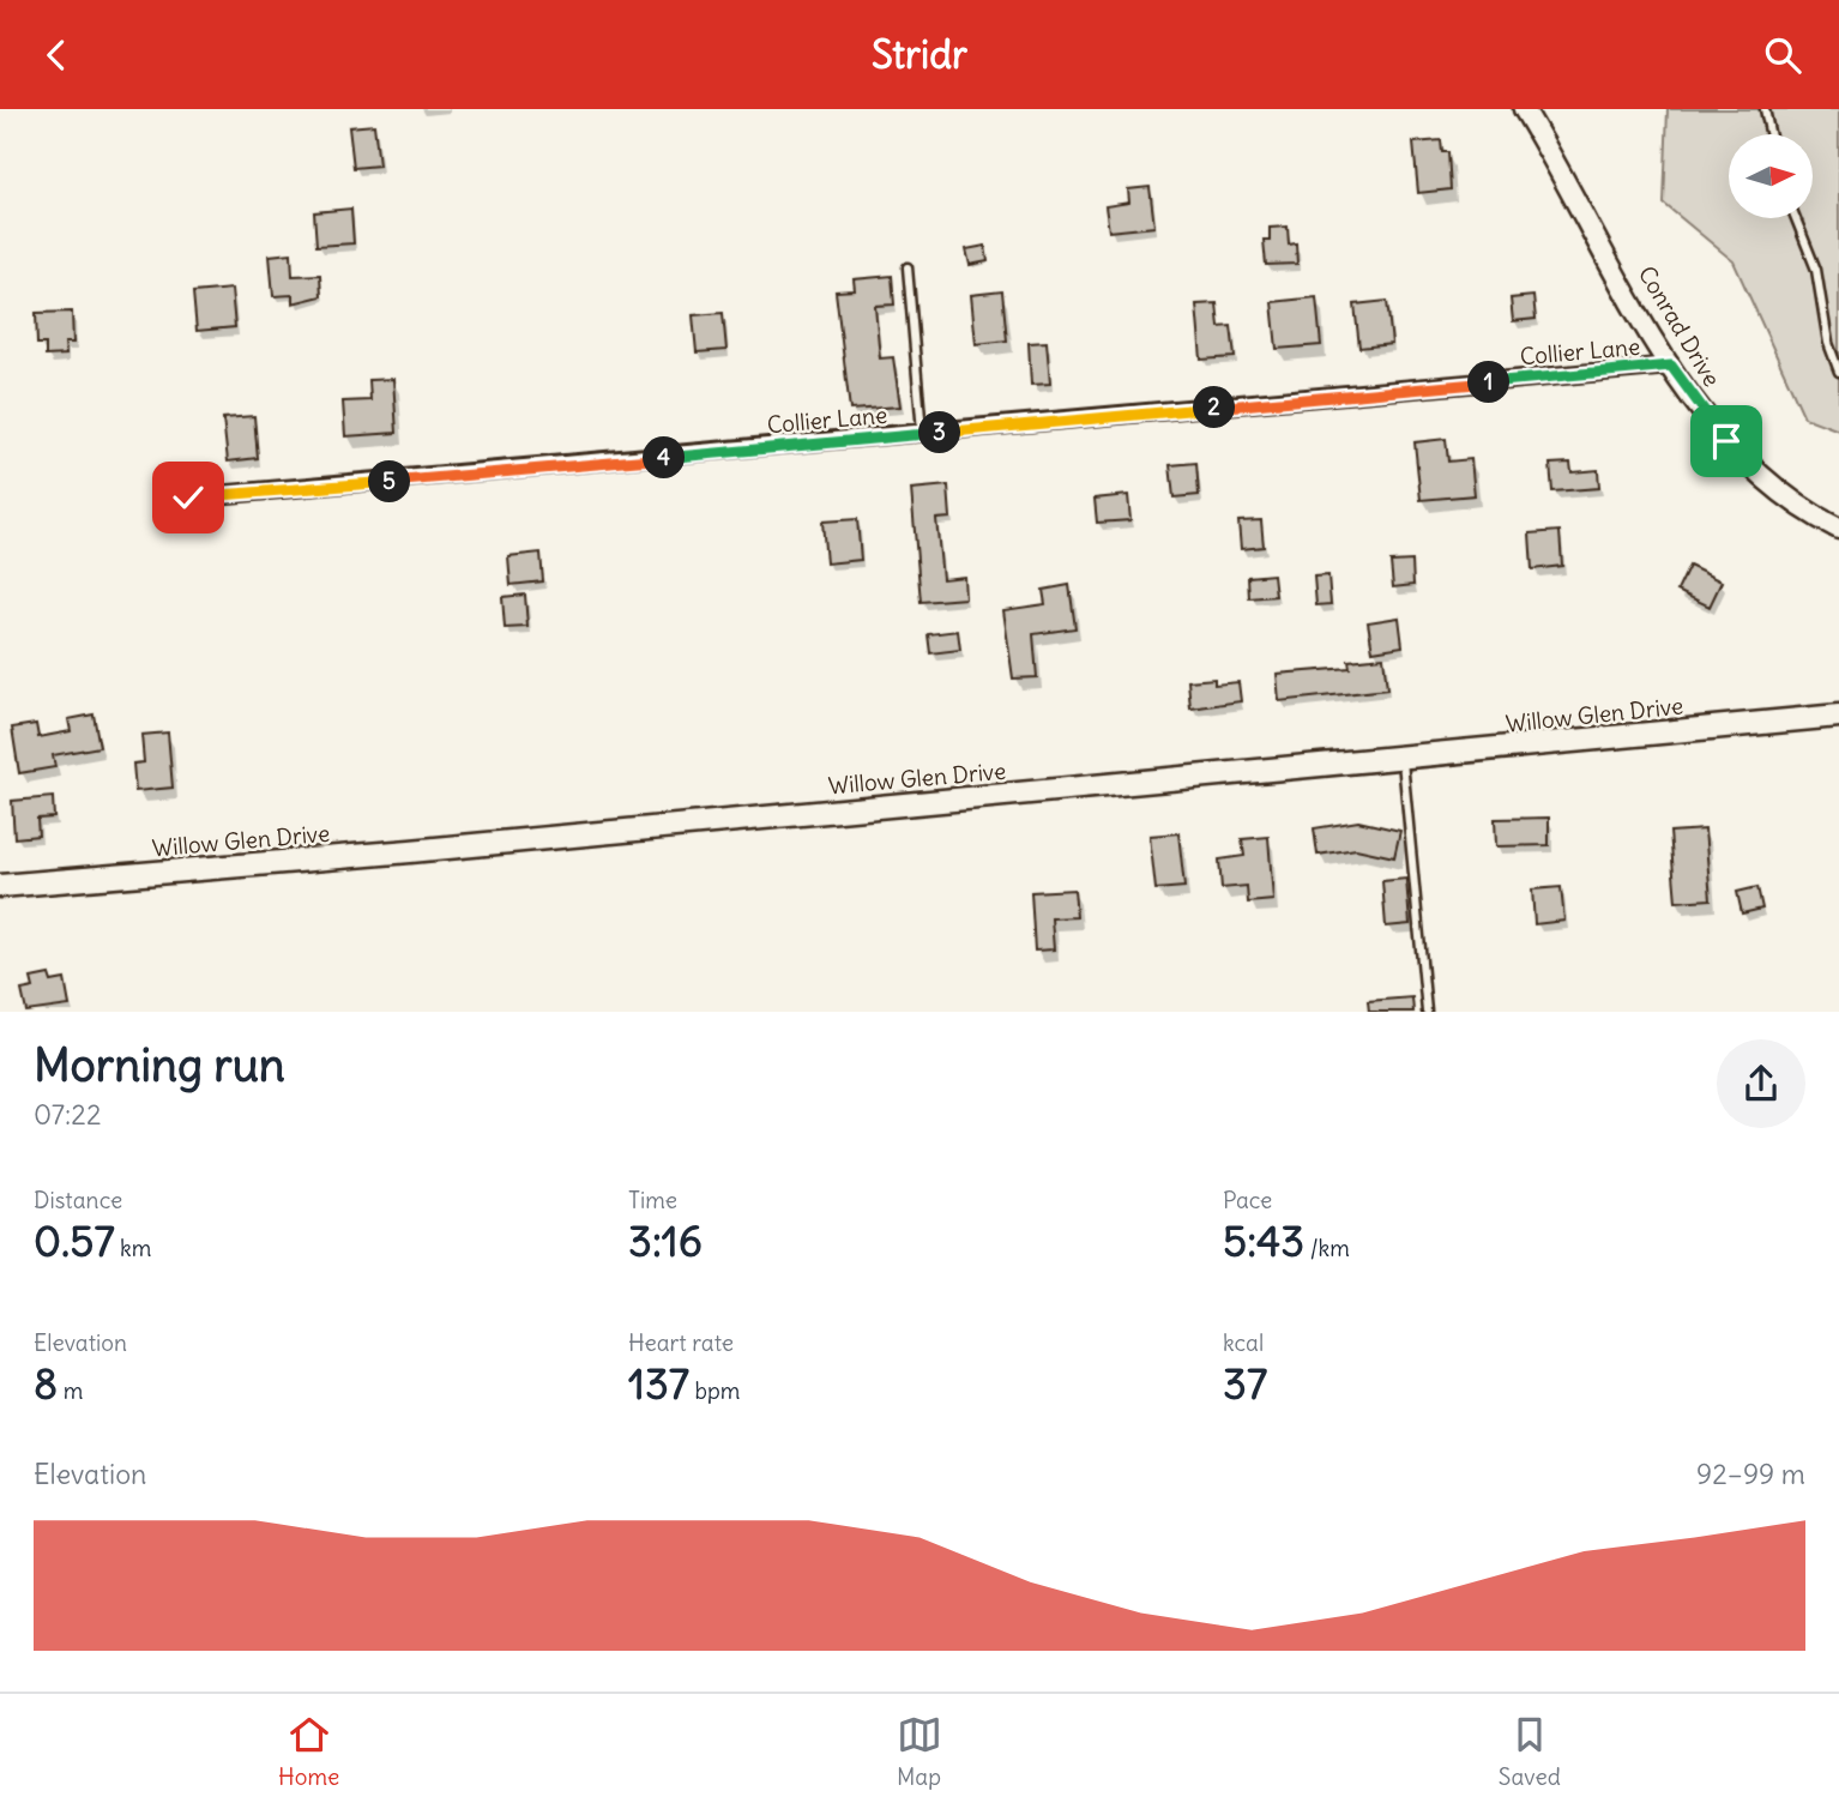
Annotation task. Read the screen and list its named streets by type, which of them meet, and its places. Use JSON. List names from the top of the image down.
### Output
{
  "streets": {
    "main road": ["Willow Glen Drive"],
    "street": ["Conrad Drive", "Collier Lane"]
  },
  "crossings": [
    ["Conrad Drive", "Collier Lane"]
  ],
  "north": "right",
  "page": {
    "header": "Stridr",
    "pins": [
      "1",
      "2",
      "3",
      "4",
      "5"
    ],
    "heading": ["Morning run", "07:22"],
    "stats": [
      ["Distance", "0.57 km"],
      ["Time", "3:16"],
      ["Pace", "5:43 /km"],
      ["Elevation", "8 m"],
      ["Heart rate", "137 bpm"],
      ["kcal", "37"]
    ],
    "chart": ["Elevation", "92–99 m"],
    "tabs": ["Home", "Map", "Saved"]
  }
}
